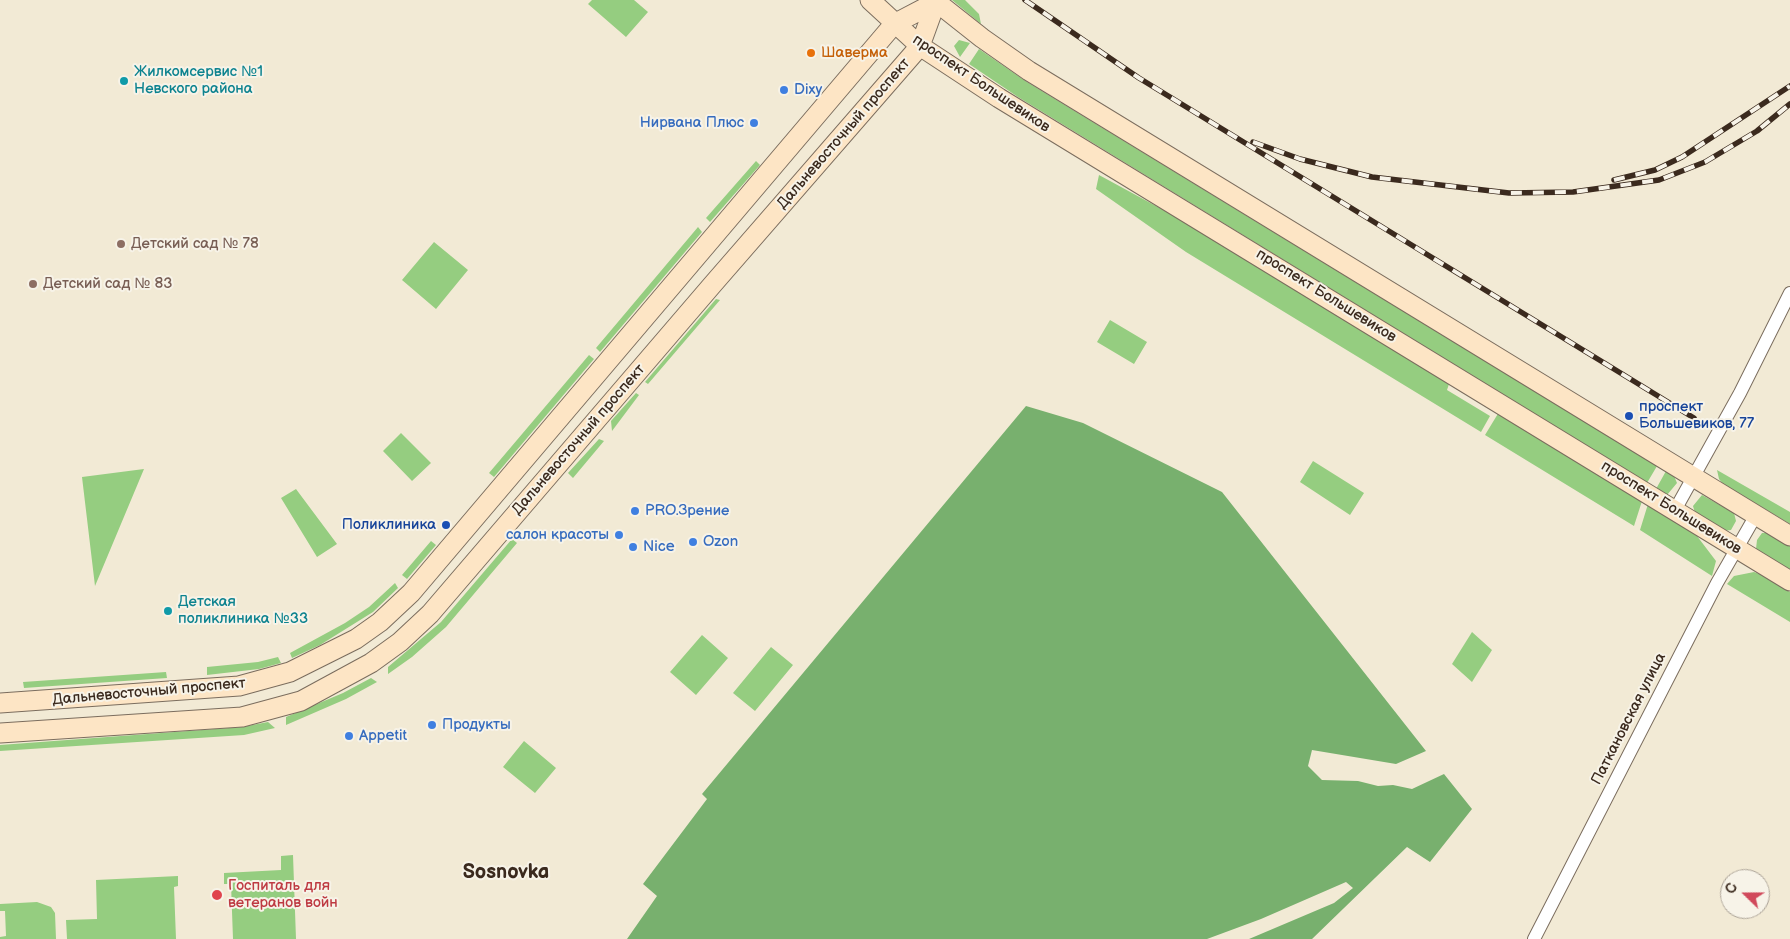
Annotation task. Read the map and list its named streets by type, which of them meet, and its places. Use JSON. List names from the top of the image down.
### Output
{
  "streets": {
    "street": ["проспект Большевиков", "Дальневосточный проспект", "Паткановская улица"]
  },
  "crossings": [
    ["проспект Большевиков", "Дальневосточный проспект"],
    ["проспект Большевиков", "Паткановская улица"]
  ],
  "districts": ["Sosnovka"],
  "places": [
    "Шаверма",
    "Жилкомсервис №1 Невского района",
    "Dixy",
    "Нирвана Плюс",
    "Детский сад № 78",
    "Детский сад № 83",
    "проспект Большевиков, 77",
    "PRO.Зрение",
    "Поликлиника",
    "салон красоты",
    "Ozon",
    "Nice",
    "Детская поликлиника №33",
    "Продукты",
    "Appetit",
    "Госпиталь для ветеранов войн"
  ],
  "north": "left"
}
